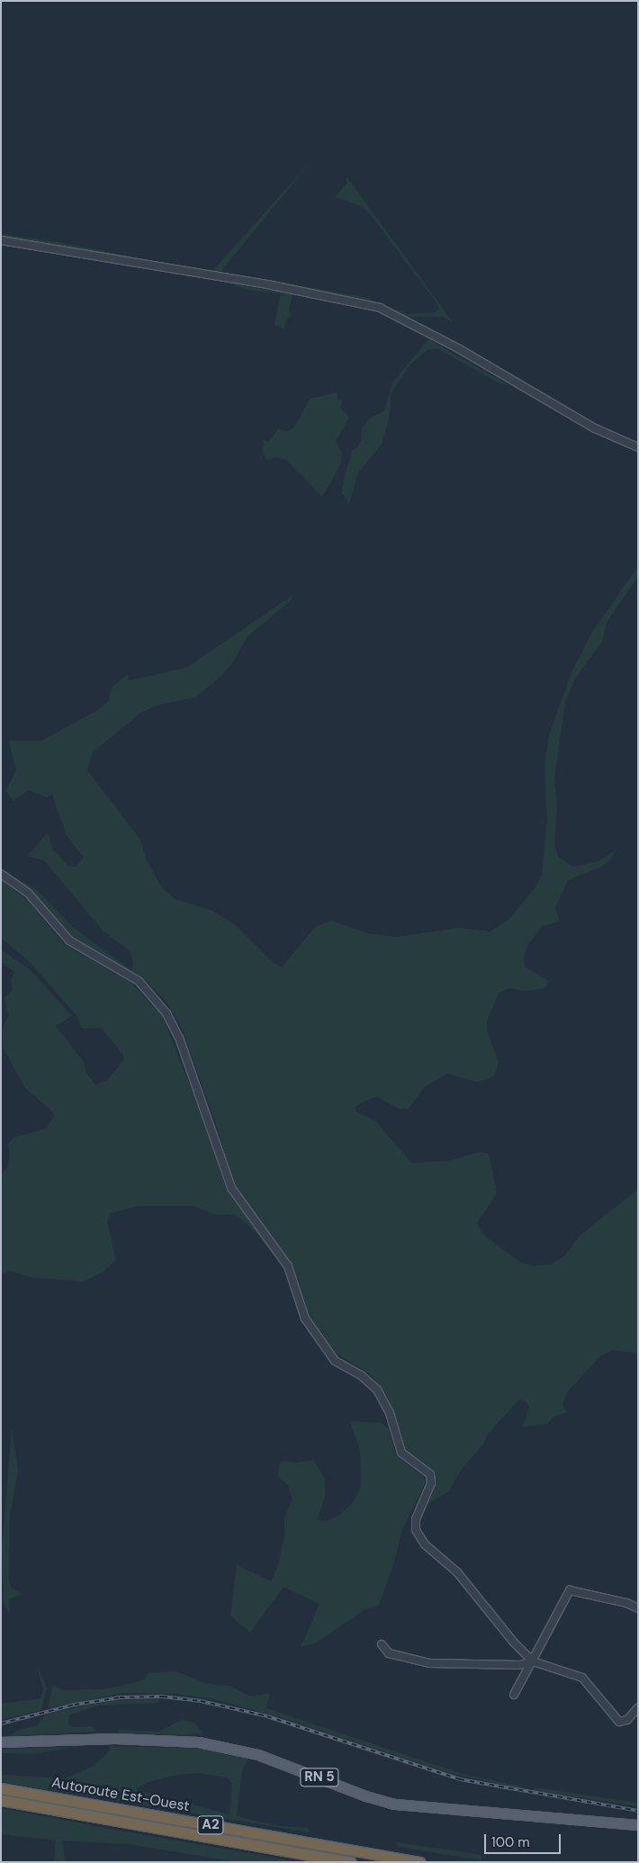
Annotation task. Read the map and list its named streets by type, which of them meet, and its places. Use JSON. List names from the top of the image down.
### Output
{
  "streets": {
    "highway": ["Autoroute Est-Ouest", "A2"],
    "main road": ["RN 5"]
  },
  "scale_bar": "100 m"
}
